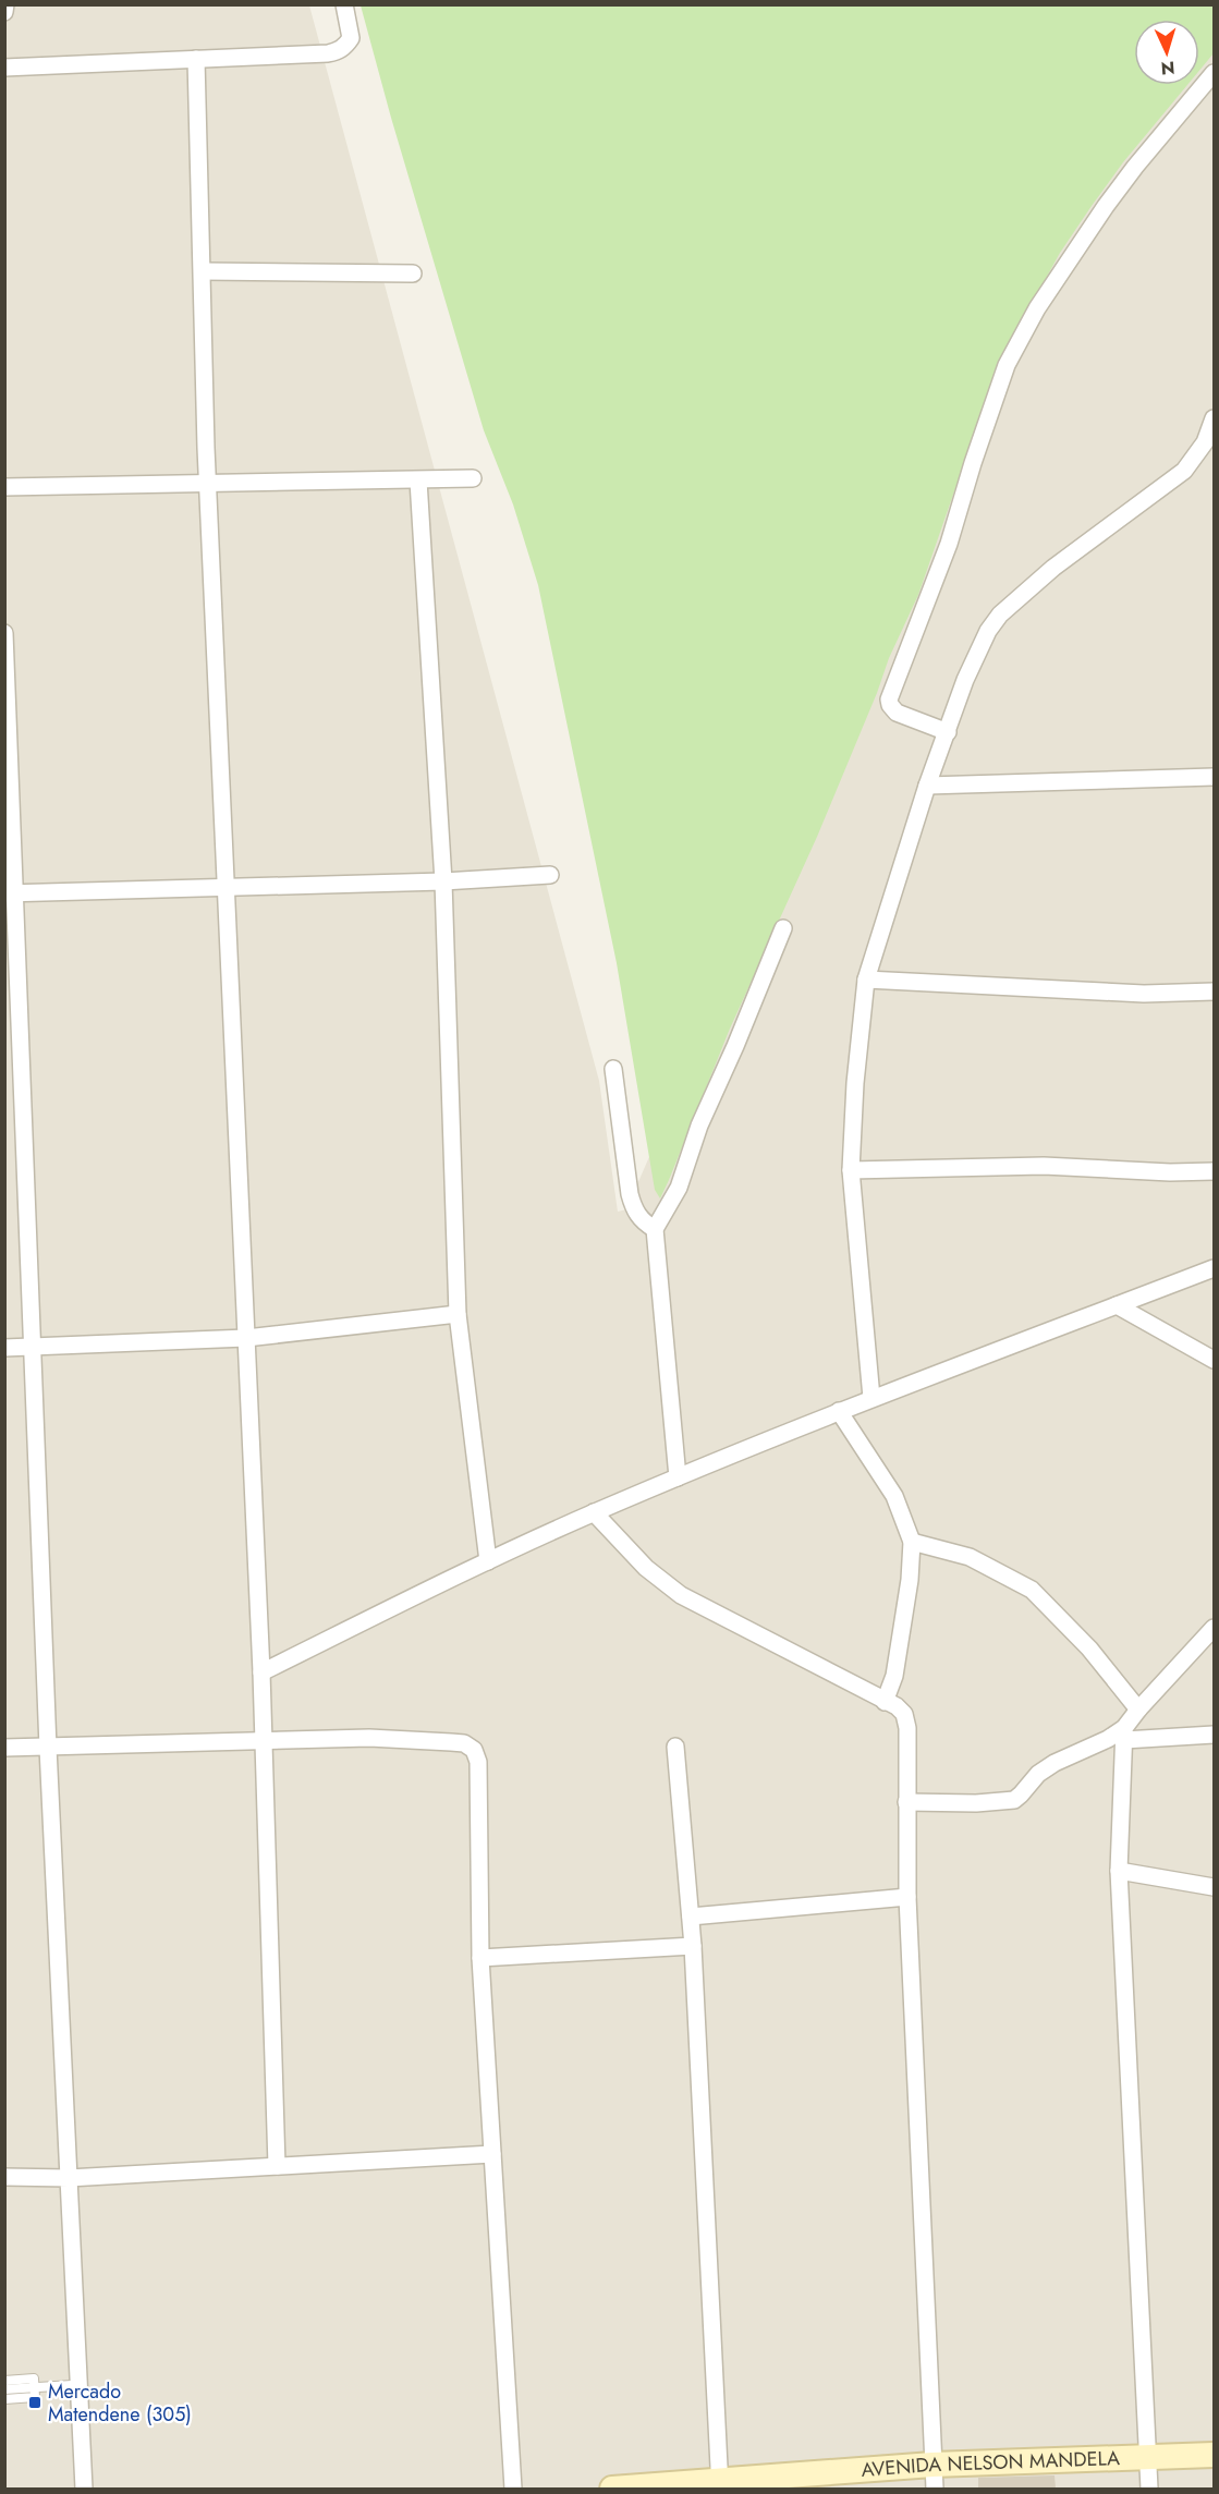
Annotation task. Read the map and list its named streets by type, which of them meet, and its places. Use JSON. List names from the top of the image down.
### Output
{
  "streets": {
    "street": ["AVENIDA NELSON MANDELA"]
  },
  "places": {
    "transit": ["Mercado Matendene (305)"]
  },
  "north": "bottom"
}
